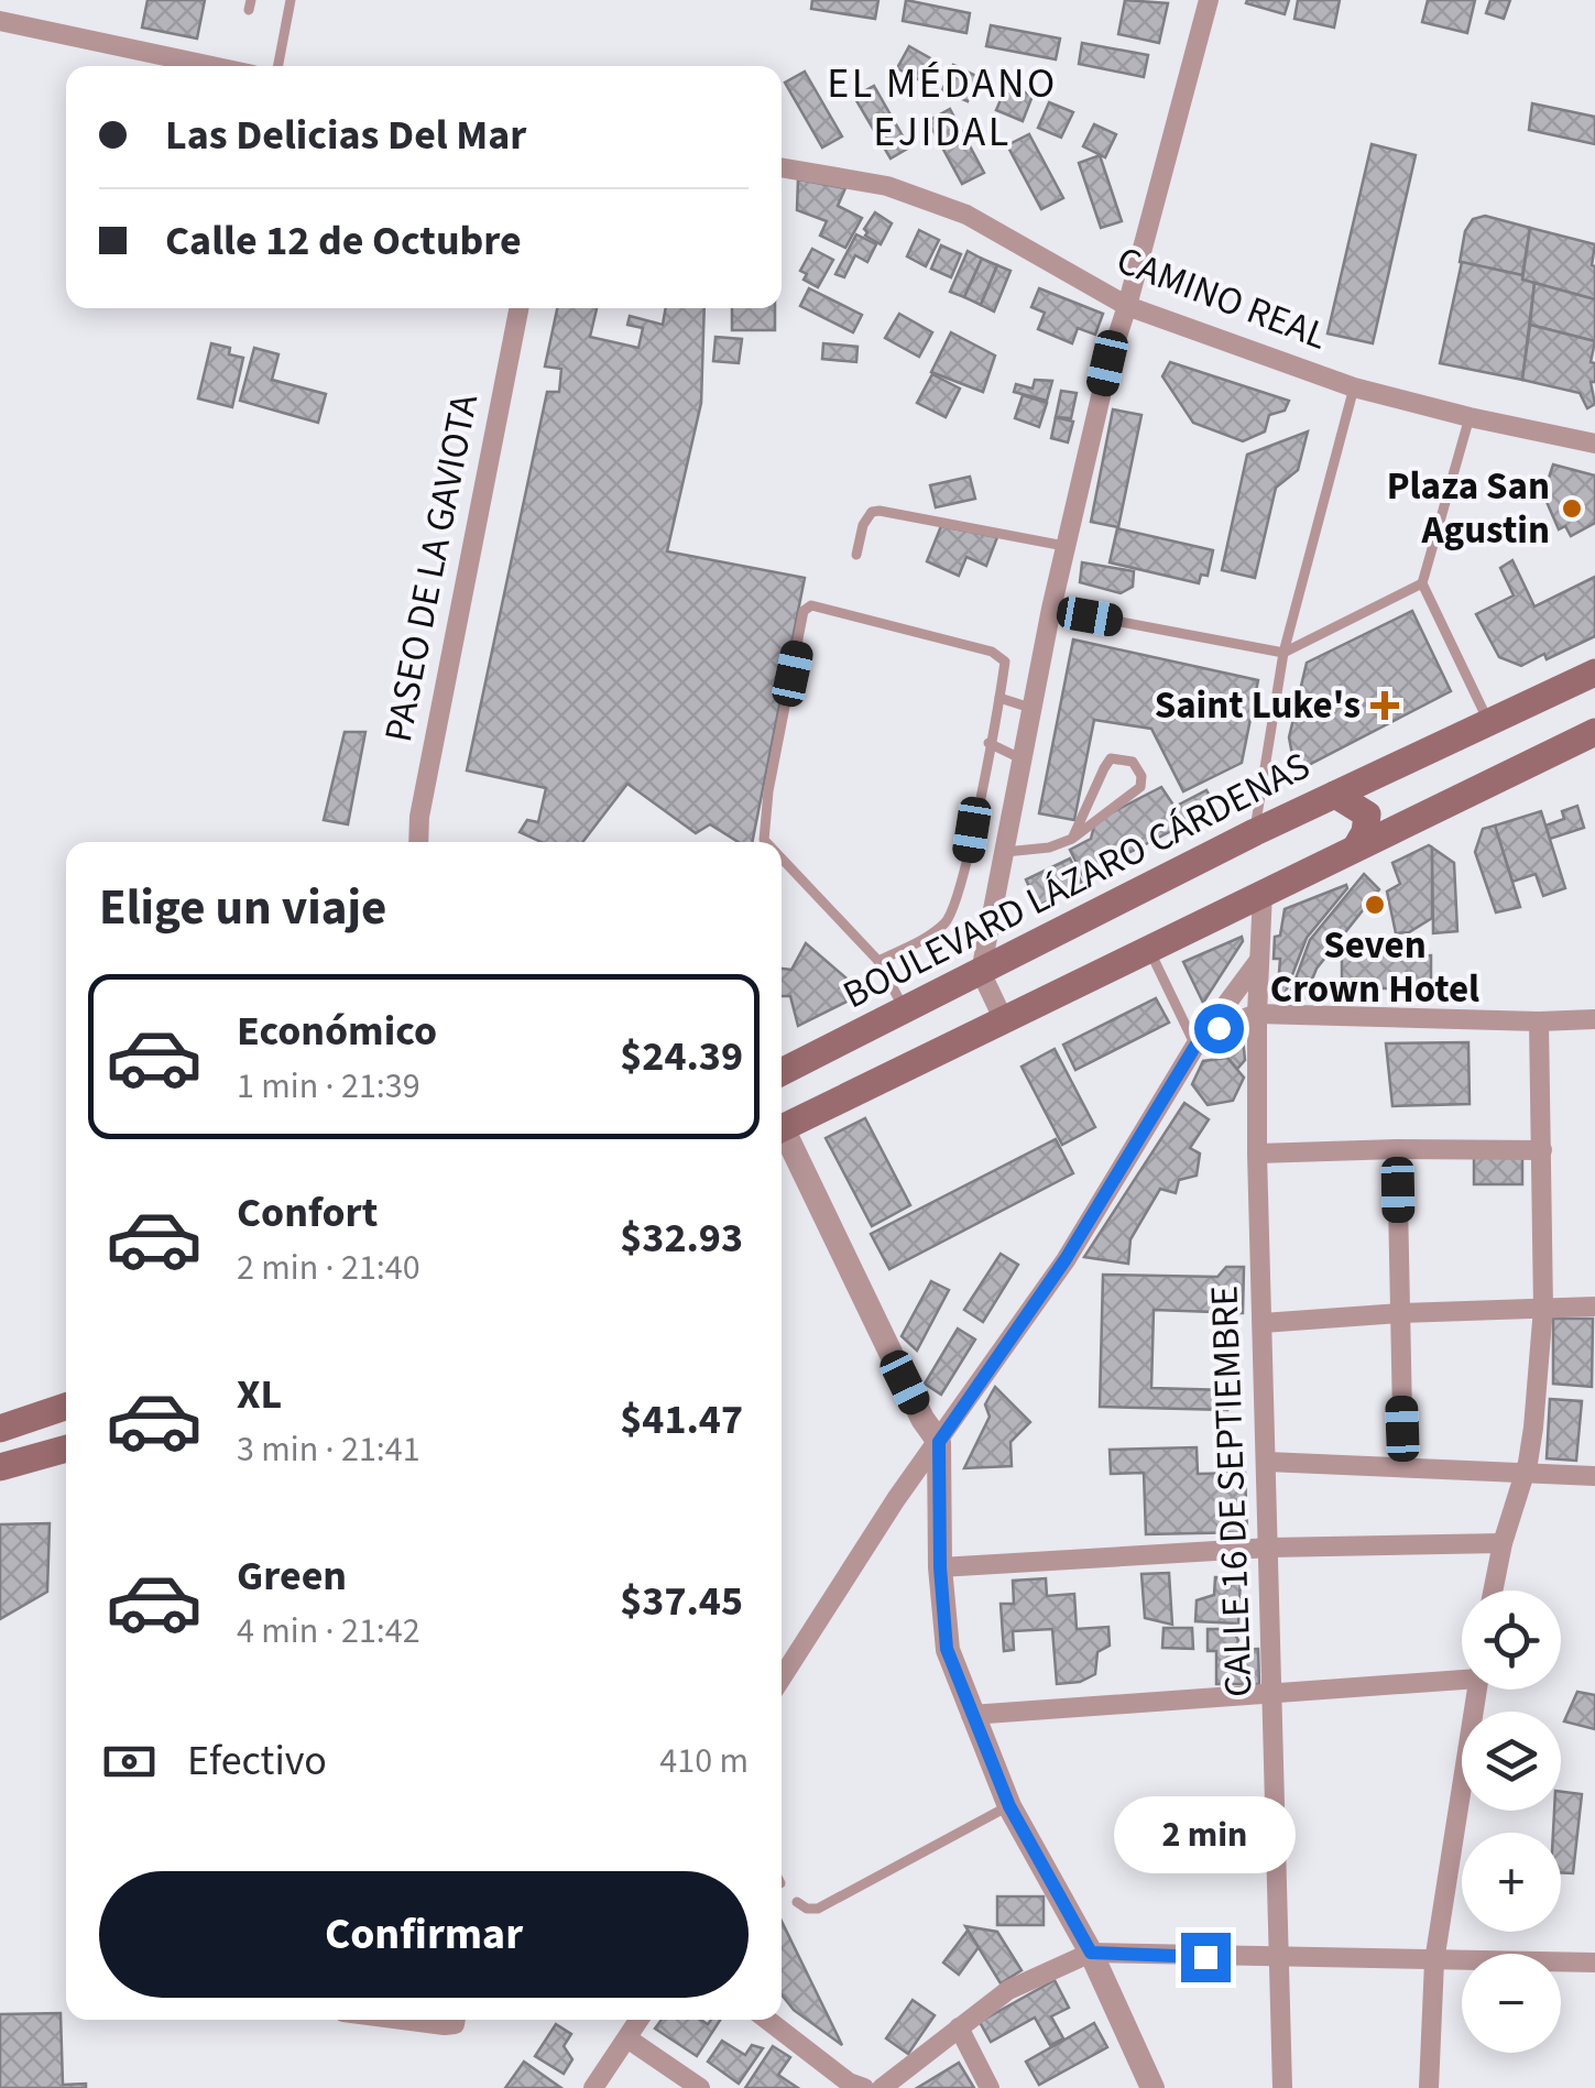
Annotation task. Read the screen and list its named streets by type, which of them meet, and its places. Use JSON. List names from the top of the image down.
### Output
{
  "streets": {
    "main road": ["BOULEVARD LÁZARO CÁRDENAS"],
    "street": ["CAMINO REAL", "PASEO DE LA GAVIOTA", "CALLE 16 DE SEPTIEMBRE"]
  },
  "districts": ["EL MÉDANO EJIDAL"],
  "places": {
    "other": ["Plaza San Agustin", "Seven Crown Hotel"],
    "health": ["Saint Luke's"]
  },
  "page": {
    "banner": ["Las Delicias Del Mar", "Calle 12 de Octubre"],
    "heading": "Elige un viaje",
    "list": [
      {
        "name": "Económico",
        "note": "1 min · 21:39",
        "value": "$24.39"
      },
      {
        "name": "Confort",
        "note": "2 min · 21:40",
        "value": "$32.93"
      },
      {
        "name": "XL",
        "note": "3 min · 21:41",
        "value": "$41.47"
      },
      {
        "name": "Green",
        "note": "4 min · 21:42",
        "value": "$37.45"
      }
    ],
    "map_buttons": ["+", "−"],
    "pay": ["Efectivo", "410 m"],
    "bubble": "2 min",
    "buttons": "Confirmar"
  }
}
